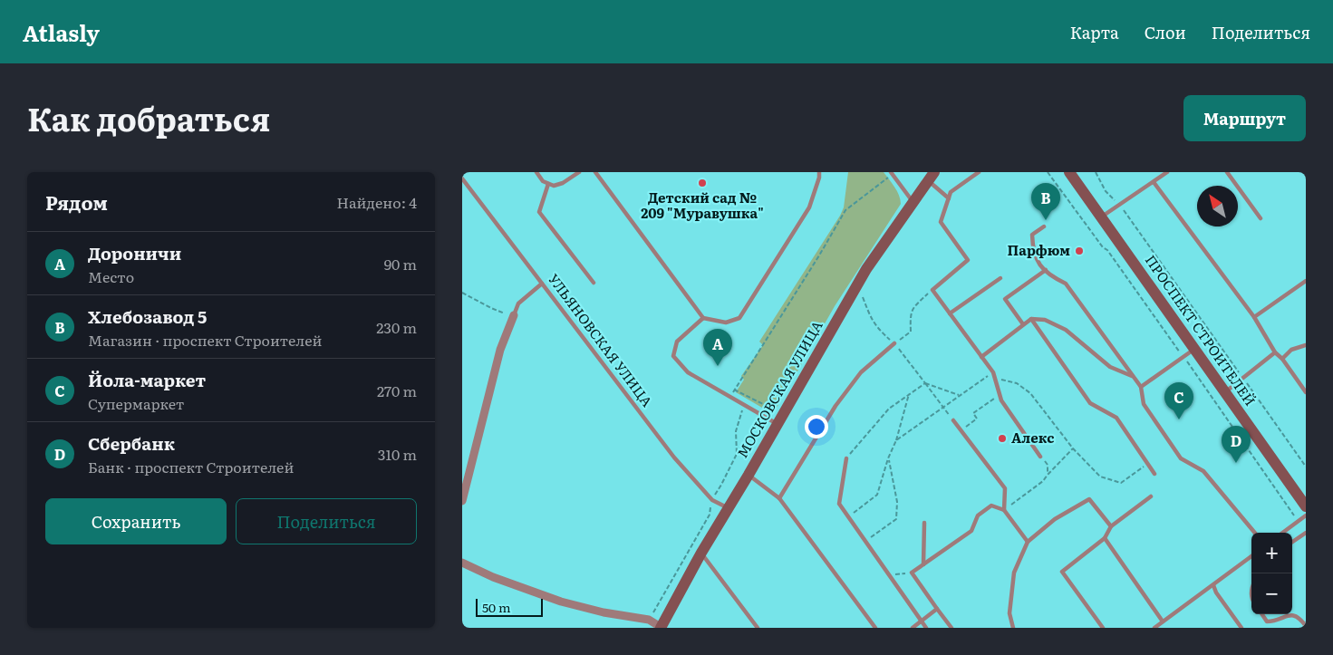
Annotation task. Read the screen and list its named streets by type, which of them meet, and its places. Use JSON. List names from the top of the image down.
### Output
{
  "streets": {
    "main road": ["ПРОСПЕКТ СТРОИТЕЛЕЙ", "МОСКОВСКАЯ УЛИЦА"],
    "lane": ["УЛЬЯНОВСКАЯ УЛИЦА"]
  },
  "crossings": [
    ["УЛЬЯНОВСКАЯ УЛИЦА", "МОСКОВСКАЯ УЛИЦА"]
  ],
  "places": ["Детский сад № 209 \"Муравушка\"", "Парфюм", "Алекс"],
  "scale_bar": "50 m",
  "north": "top left",
  "page": {
    "header": "Atlasly",
    "nav": ["Карта", "Слои", "Поделиться"],
    "title": "Как добраться",
    "buttons": [
      "Маршрут",
      ["Сохранить", "Поделиться"]
    ],
    "heading": ["Рядом", "Найдено: 4"],
    "pins": [
      "B",
      "A",
      "C",
      "D"
    ],
    "list": [
      {
        "mark": "A",
        "name": "Дороничи",
        "note": "Место",
        "value": "90 m"
      },
      {
        "mark": "B",
        "name": "Хлебозавод 5",
        "note": "Магазин · проспект Строителей",
        "value": "230 m"
      },
      {
        "mark": "C",
        "name": "Йола-маркет",
        "note": "Супермаркет",
        "value": "270 m"
      },
      {
        "mark": "D",
        "name": "Сбербанк",
        "note": "Банк · проспект Строителей",
        "value": "310 m"
      }
    ],
    "map_buttons": ["+", "−"],
    "scale": "50 m"
  }
}
